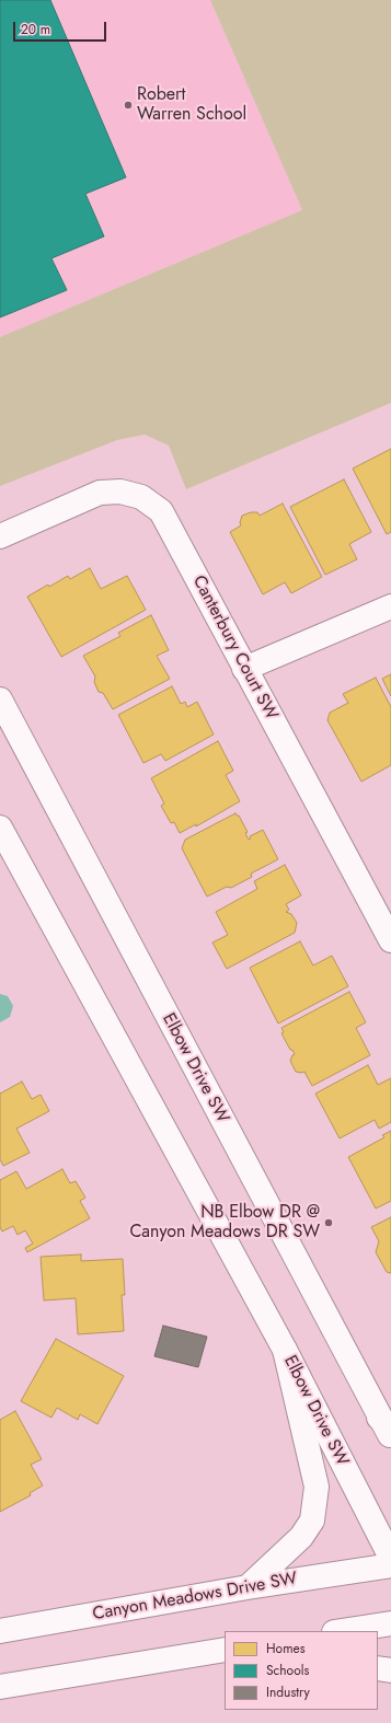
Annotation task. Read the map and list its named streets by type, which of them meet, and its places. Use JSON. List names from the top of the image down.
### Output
{
  "streets": {
    "street": ["Canterbury Court SW", "Elbow Drive SW", "Canyon Meadows Drive SW"]
  },
  "places": ["Robert Warren School", "NB Elbow DR @ Canyon Meadows DR SW"],
  "legend": ["Homes", "Schools", "Industry"],
  "scale_bar": "20 m"
}
